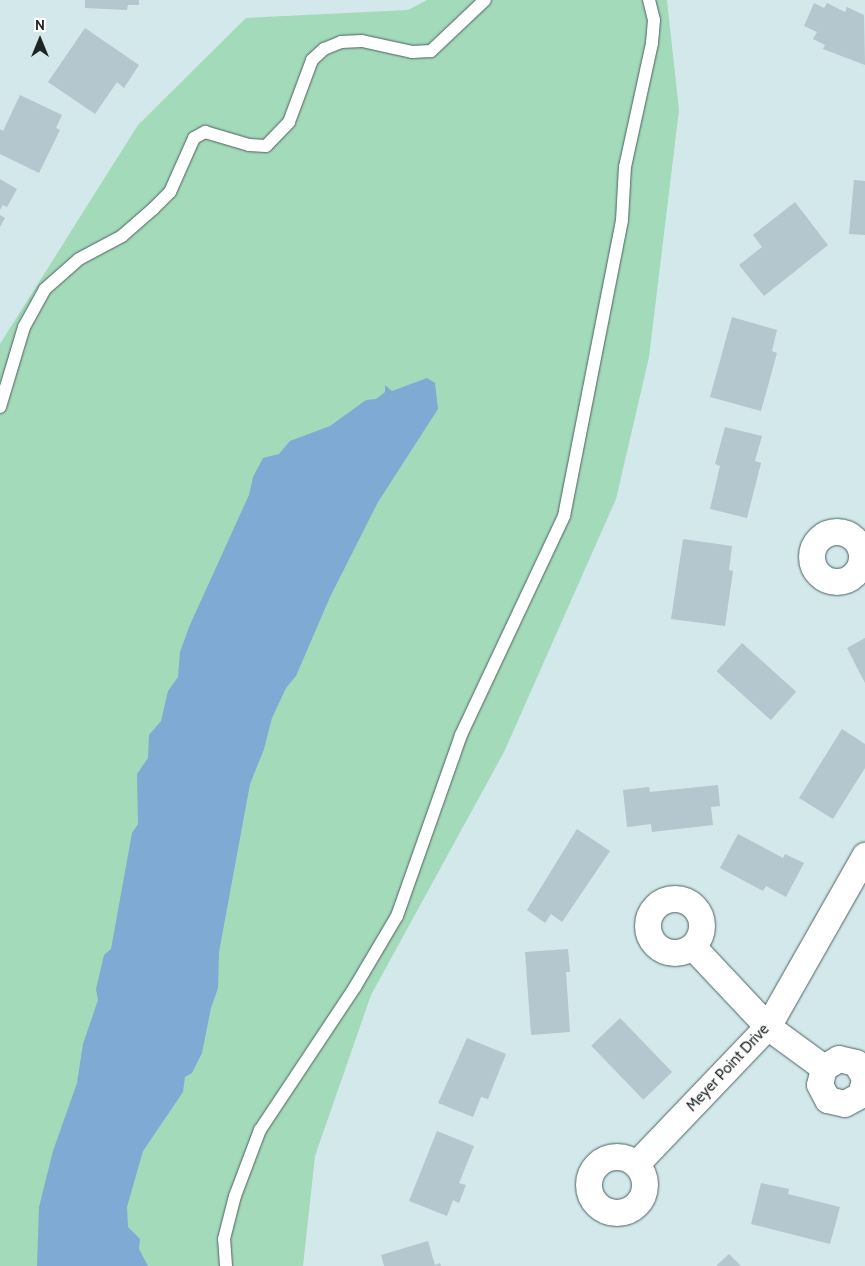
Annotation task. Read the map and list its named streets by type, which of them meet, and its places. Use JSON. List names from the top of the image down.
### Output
{
  "streets": {
    "street": ["Meyer Point Drive"]
  },
  "north": "top"
}
